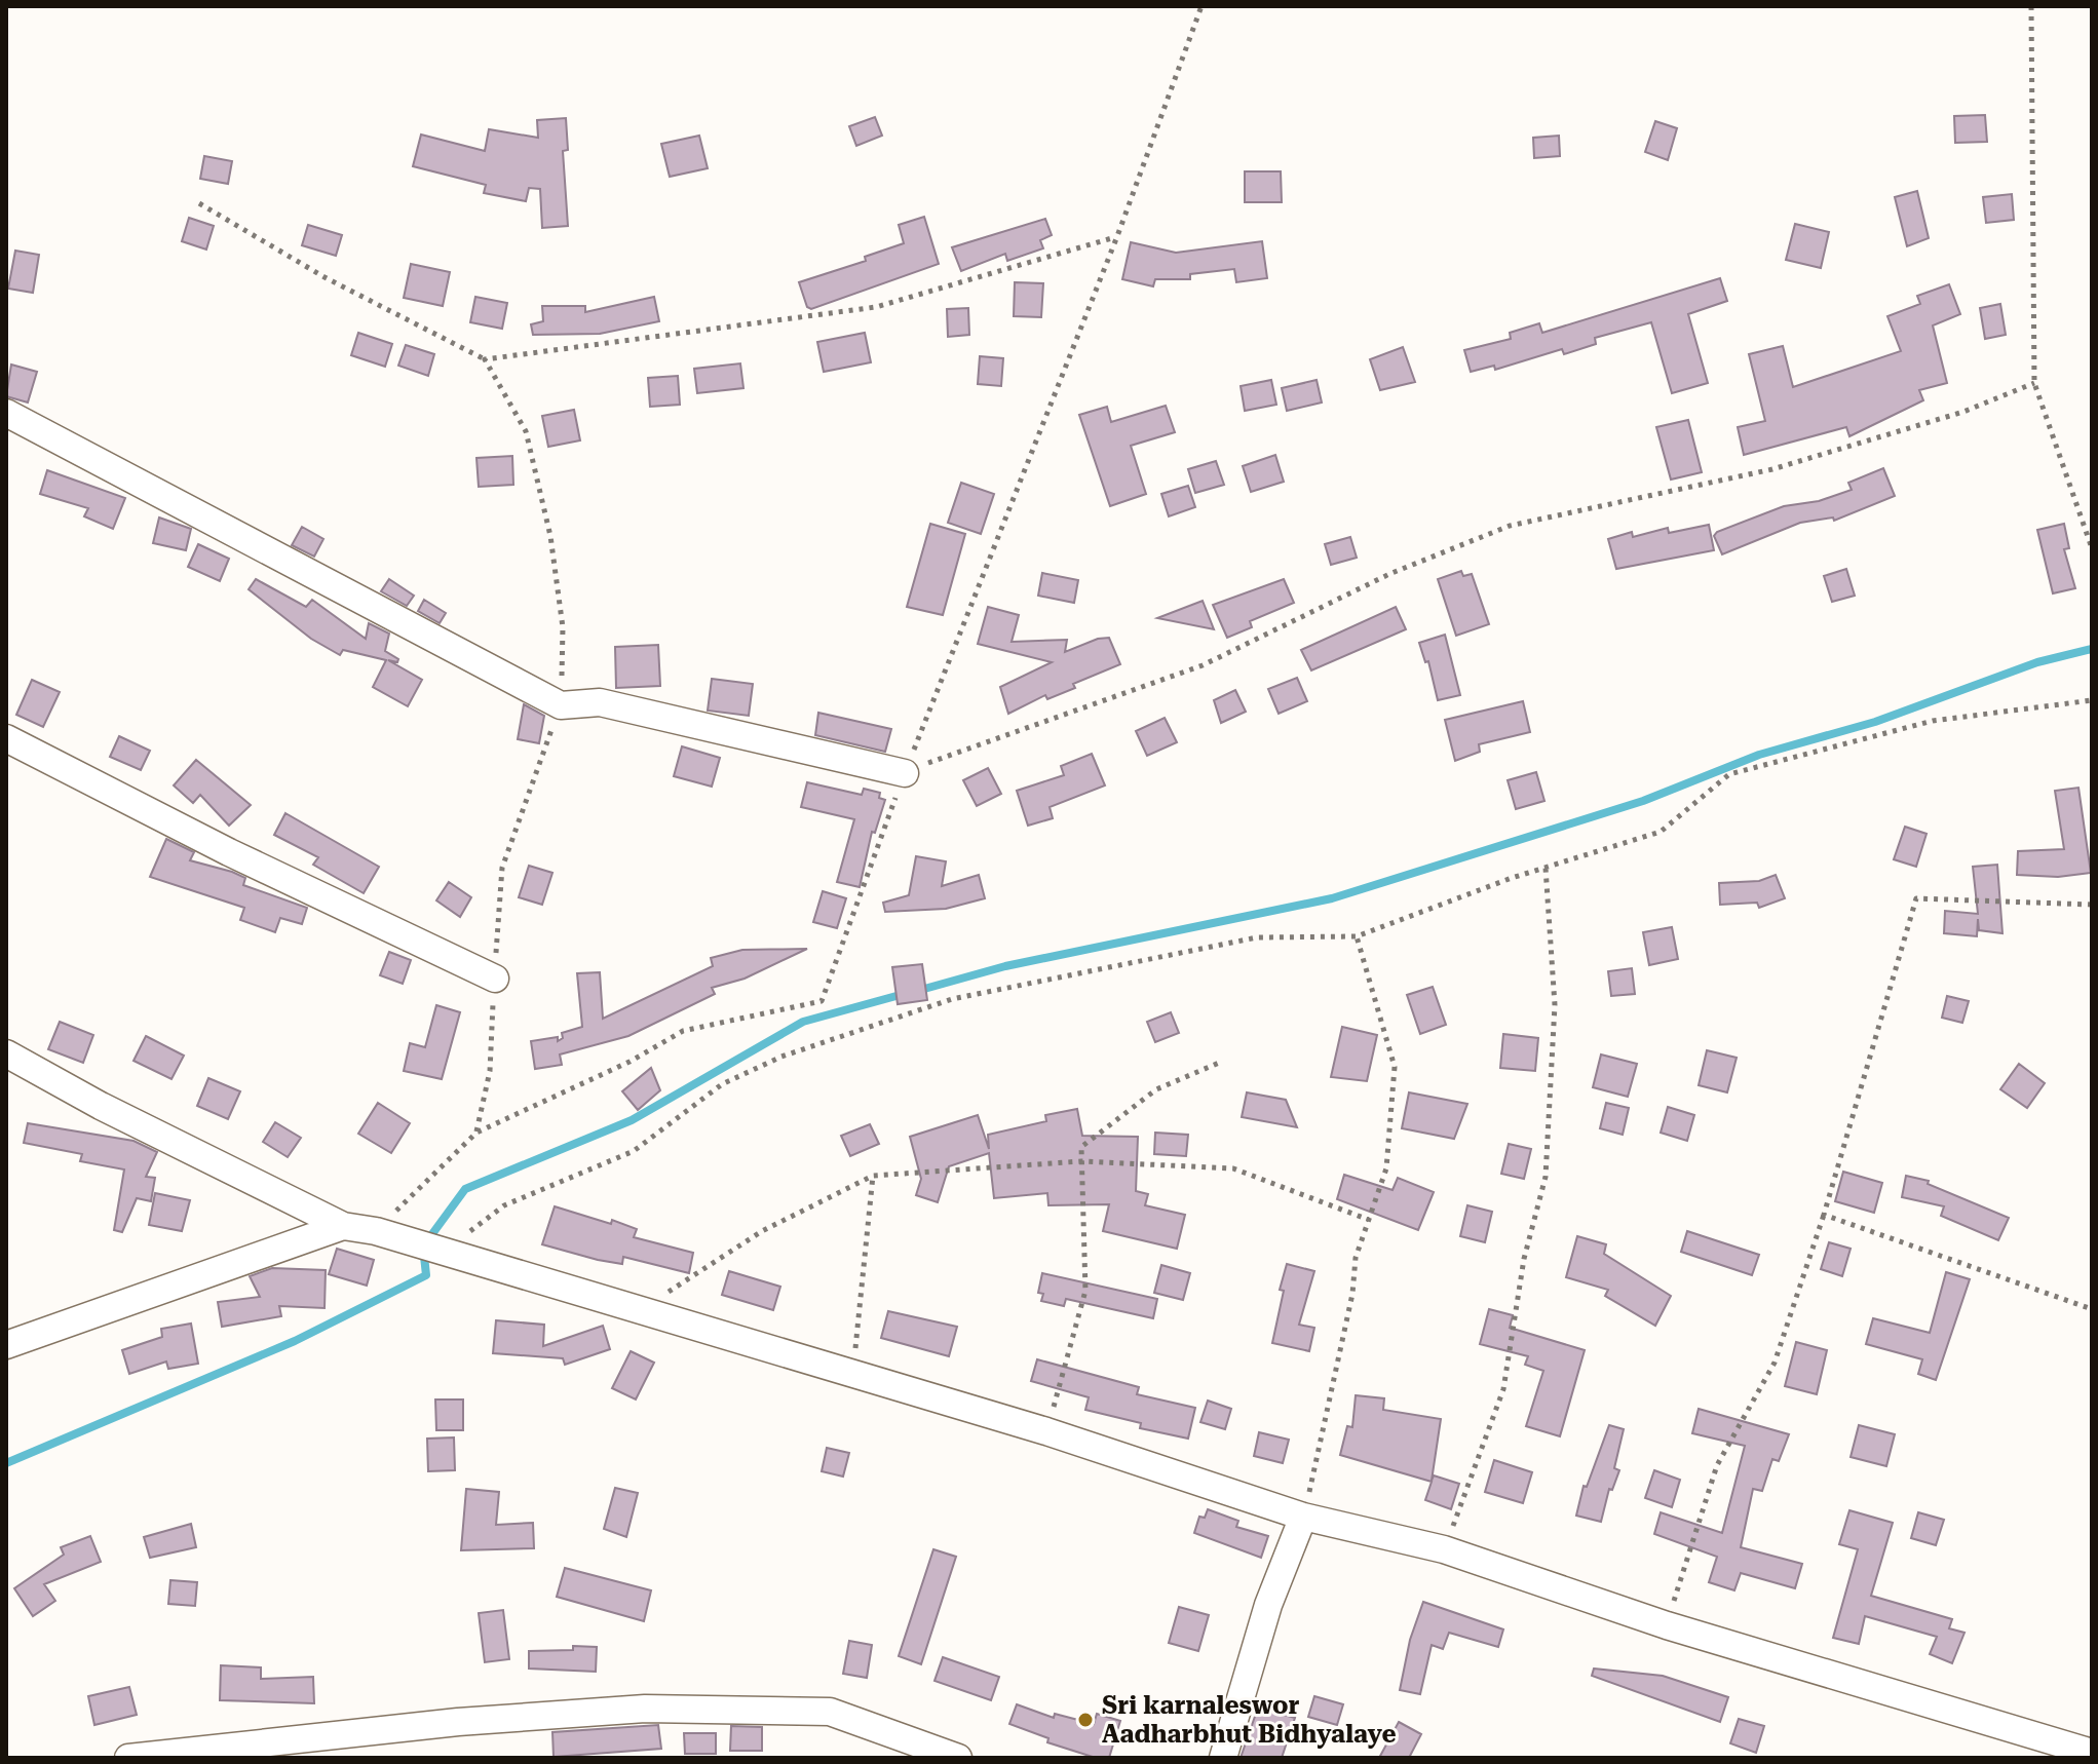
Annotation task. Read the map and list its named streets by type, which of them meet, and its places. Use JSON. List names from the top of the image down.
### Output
{
  "places": ["Sri karnaleswor Aadharbhut Bidhyalaye"]
}
